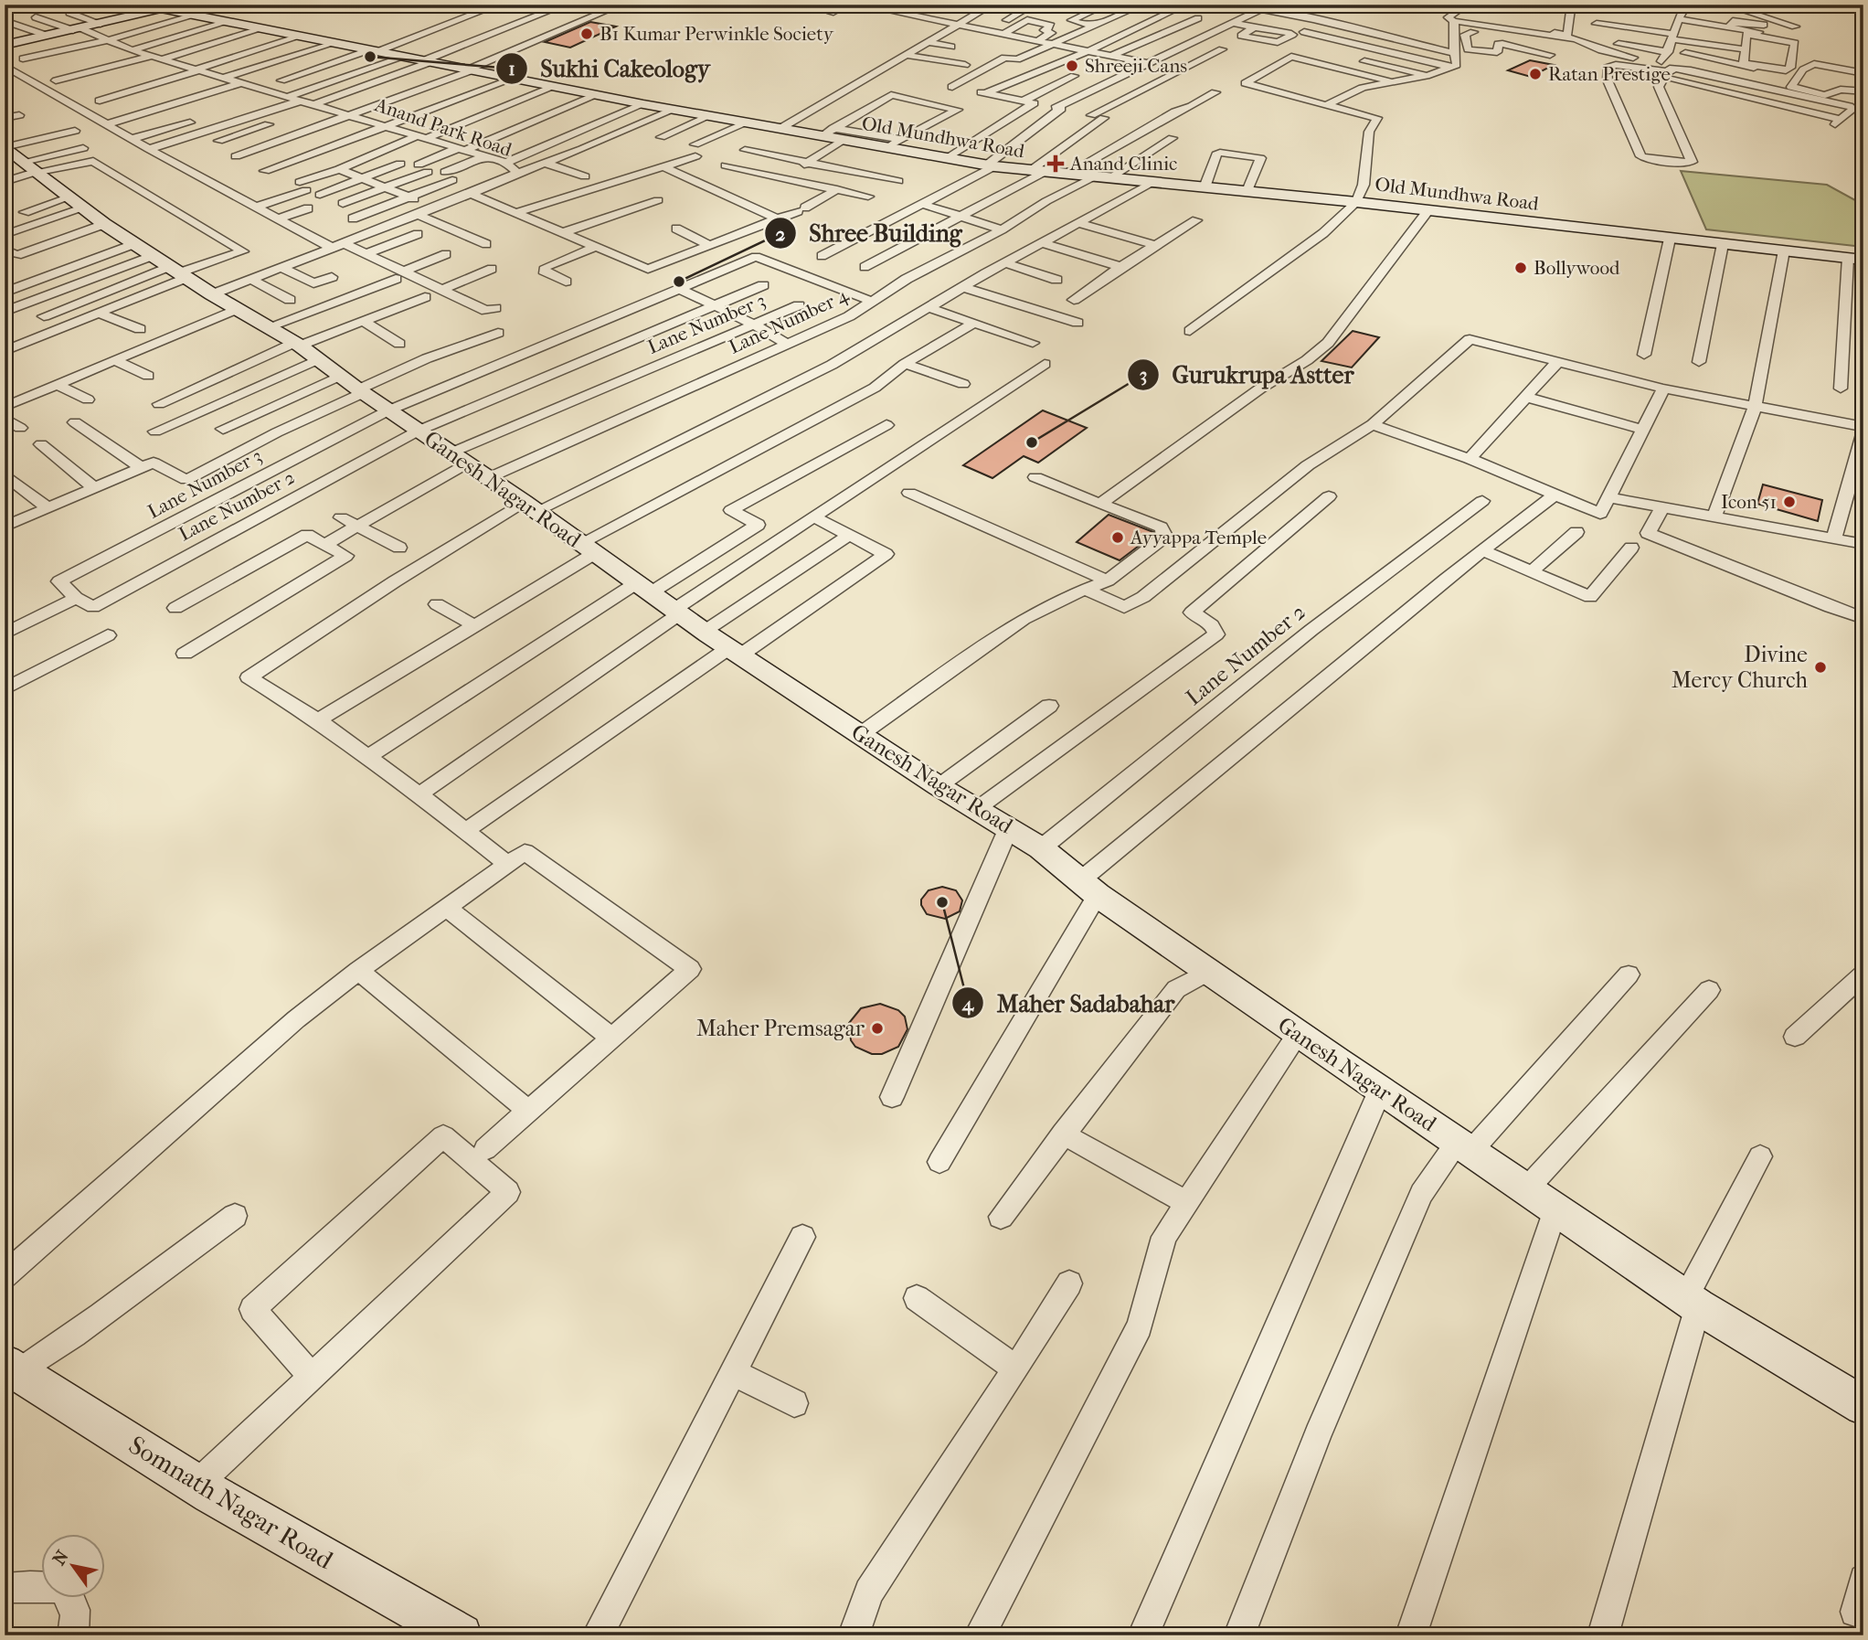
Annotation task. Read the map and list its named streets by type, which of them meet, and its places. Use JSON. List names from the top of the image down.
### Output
{
  "streets": {
    "street": [
      "Anand Park Road",
      "Old Mundhwa Road",
      "Lane Number 4",
      "Lane Number 3",
      "Ganesh Nagar Road",
      "Lane Number 2",
      "Somnath Nagar Road"
    ]
  },
  "crossings": [
    ["Anand Park Road", "Ganesh Nagar Road"],
    ["Old Mundhwa Road", "Lane Number 4"],
    ["Lane Number 4", "Lane Number 3"],
    ["Lane Number 4", "Ganesh Nagar Road"],
    ["Lane Number 3", "Ganesh Nagar Road"],
    ["Lane Number 3", "Lane Number 2"],
    ["Ganesh Nagar Road", "Lane Number 2"]
  ],
  "places": {
    "other": [
      "B1 Kumar Perwinkle Society",
      "Sukhi Cakeology",
      "Shreeji Cans",
      "Ratan Prestige",
      "Bollywood",
      "Shree Building",
      "Gurukrupa Astter",
      "Icon 51",
      "Ayyappa Temple",
      "Divine Mercy Church",
      "Maher Sadabahar",
      "Maher Premsagar"
    ],
    "health": ["Anand Clinic"]
  },
  "north": "top left"
}
